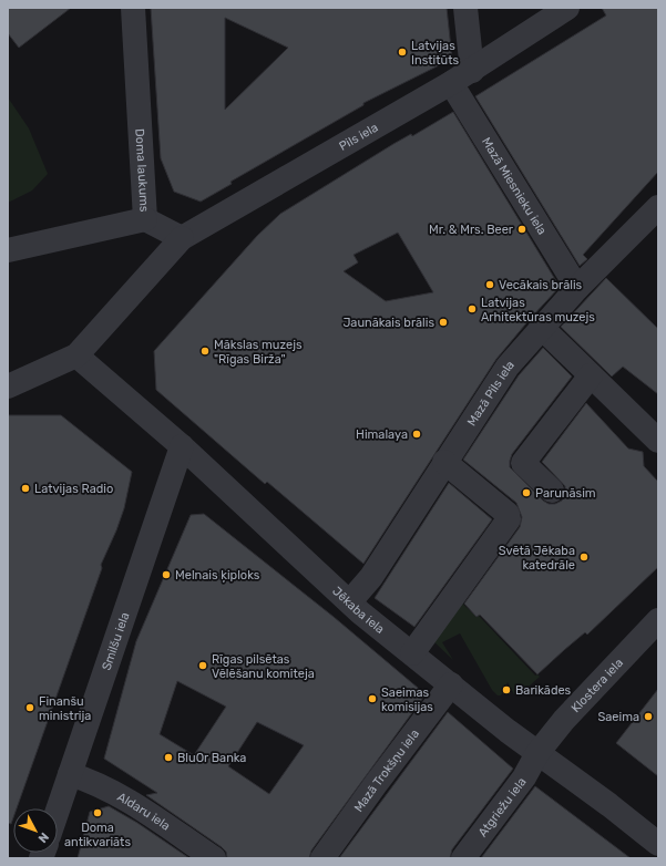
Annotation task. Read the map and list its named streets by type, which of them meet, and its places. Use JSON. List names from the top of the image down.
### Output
{
  "streets": {
    "street": [
      "Pils iela",
      "Doma laukums",
      "Mazā Miesnieku iela",
      "Mazā Pils iela",
      "Jēkaba iela",
      "Smilšu iela",
      "Klostera iela",
      "Mazā Trokšņu iela",
      "Atgriežu iela",
      "Aldaru iela"
    ]
  },
  "crossings": [
    ["Pils iela", "Mazā Miesnieku iela"],
    ["Mazā Miesnieku iela", "Mazā Pils iela"],
    ["Mazā Pils iela", "Jēkaba iela"],
    ["Jēkaba iela", "Smilšu iela"],
    ["Jēkaba iela", "Klostera iela"],
    ["Jēkaba iela", "Mazā Trokšņu iela"],
    ["Jēkaba iela", "Atgriežu iela"],
    ["Smilšu iela", "Aldaru iela"],
    ["Klostera iela", "Atgriežu iela"]
  ],
  "places": [
    "Latvijas Institūts",
    "Mr. & Mrs. Beer",
    "Vecākais brālis",
    "Latvijas Arhitektūras muzejs",
    "Jaunākais brālis",
    "Mākslas muzejs \"Rīgas Birža\"",
    "Himalaya",
    "Latvijas Radio",
    "Parunāsim",
    "Svētā Jēkaba katedrāle",
    "Melnais ķiploks",
    "Rīgas pilsētas Vēlēšanu komiteja",
    "Barikādes",
    "Saeimas komisijas",
    "Finanšu ministrija",
    "Saeima",
    "BluOr Banka",
    "Doma antikvariāts"
  ],
  "north": "bottom right"
}
